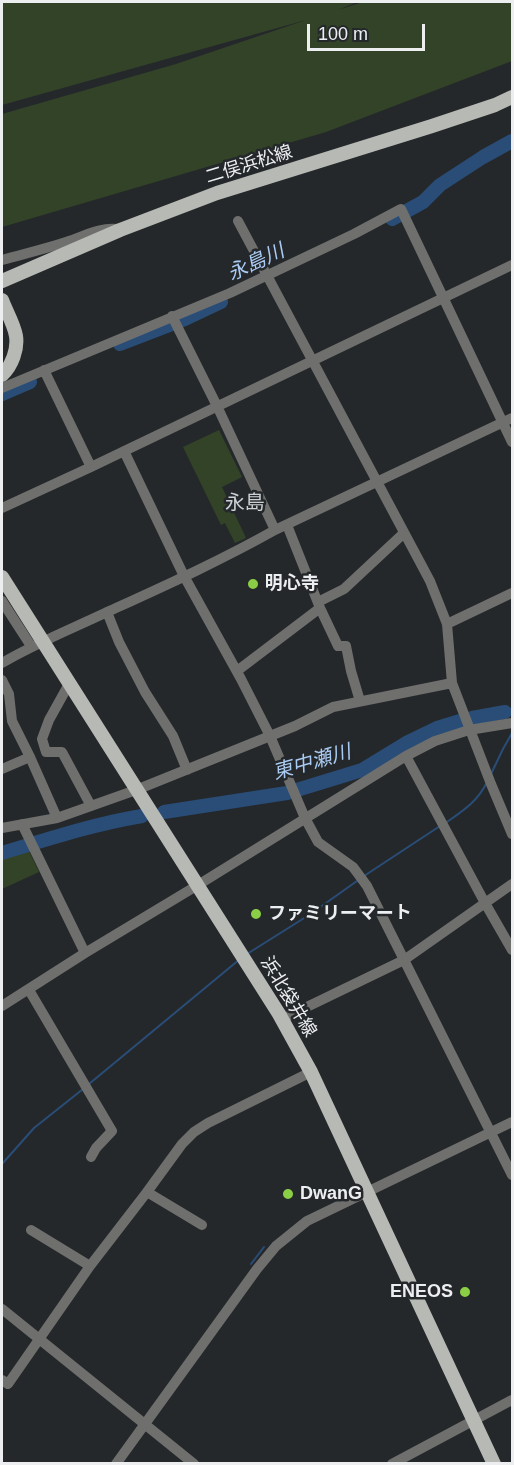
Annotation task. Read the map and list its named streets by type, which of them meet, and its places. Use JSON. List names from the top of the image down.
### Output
{
  "streets": {
    "main road": ["二俣浜松線", "浜北袋井線"]
  },
  "districts": ["永島"],
  "water": ["永島川", "東中瀬川"],
  "places": [
    "明心寺",
    "ファミリーマート",
    "DwanG",
    "ENEOS"
  ],
  "scale_bar": "100 m"
}
